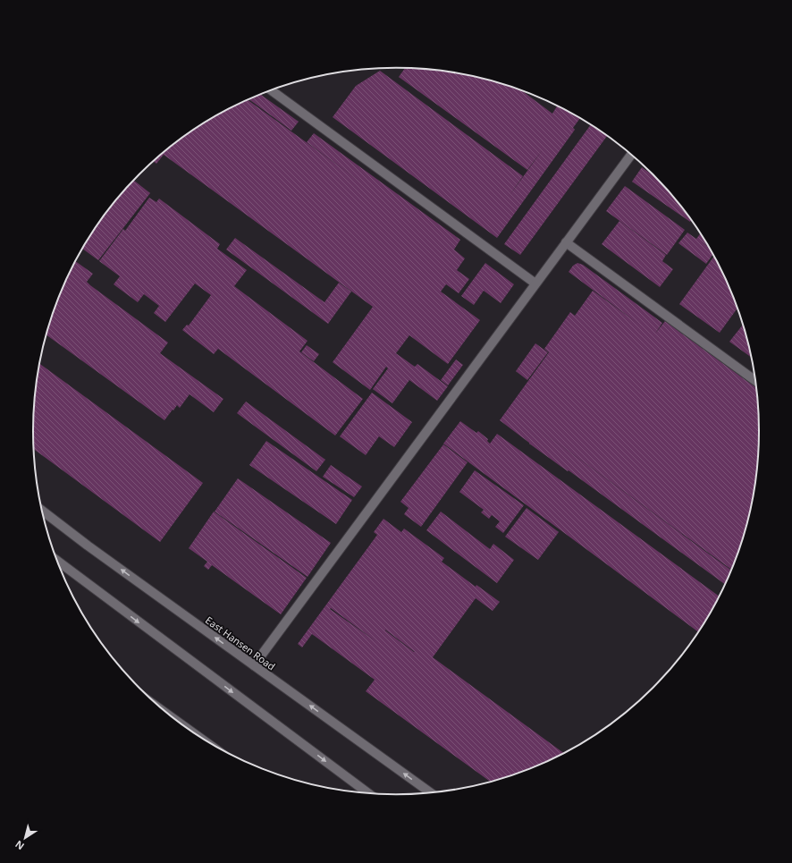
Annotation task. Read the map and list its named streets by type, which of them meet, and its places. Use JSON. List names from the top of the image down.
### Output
{
  "streets": {
    "main road": ["East Hansen Road"]
  },
  "north": "bottom left"
}
